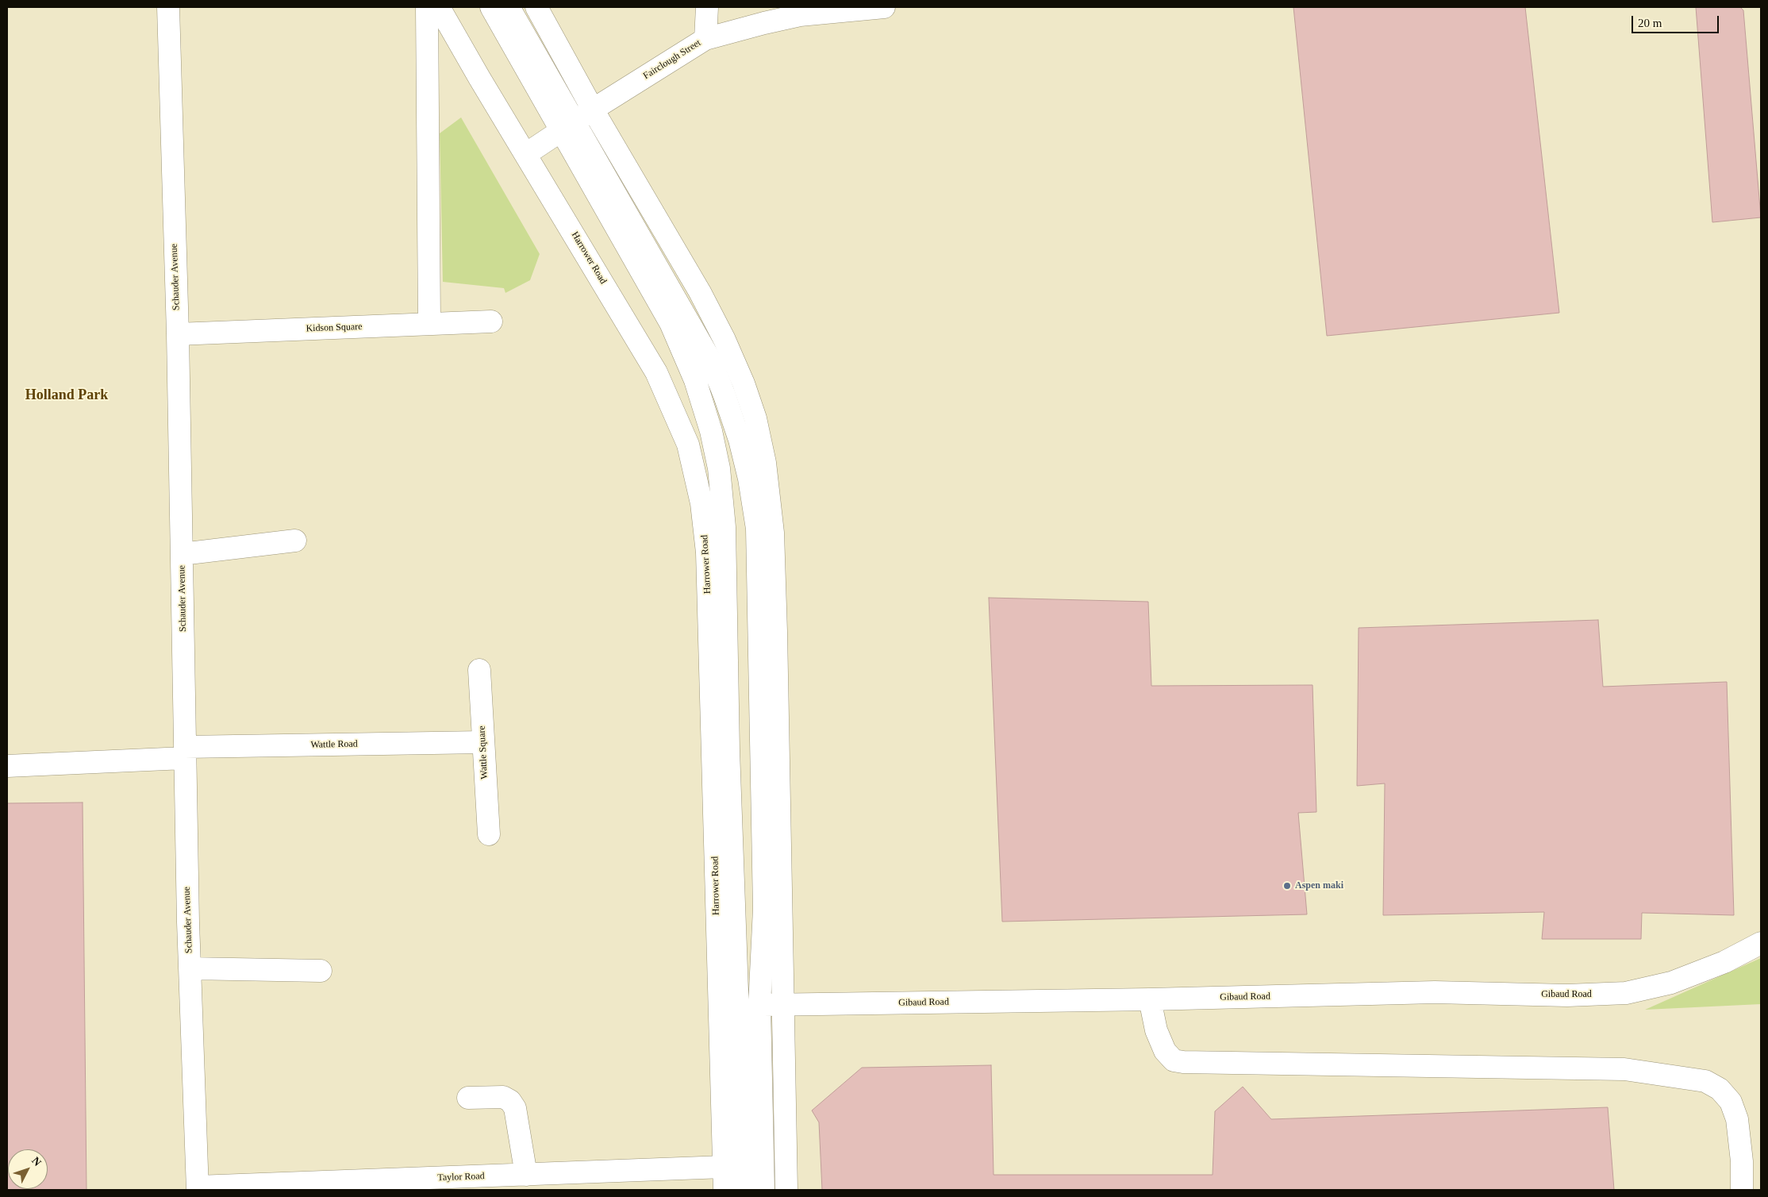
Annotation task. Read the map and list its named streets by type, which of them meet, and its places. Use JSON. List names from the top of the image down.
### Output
{
  "streets": {
    "street": [
      "Fairclough Street",
      "Harrower Road",
      "Schauder Avenue",
      "Kidson Square",
      "Wattle Road",
      "Wattle Square",
      "Gibaud Road",
      "Taylor Road"
    ]
  },
  "crossings": [
    ["Fairclough Street", "Harrower Road"],
    ["Harrower Road", "Gibaud Road"],
    ["Harrower Road", "Taylor Road"],
    ["Schauder Avenue", "Kidson Square"],
    ["Schauder Avenue", "Wattle Road"],
    ["Schauder Avenue", "Taylor Road"],
    ["Wattle Road", "Wattle Square"]
  ],
  "districts": ["Holland Park"],
  "places": ["Aspen maki"],
  "scale_bar": "20 m",
  "north": "top right"
}
